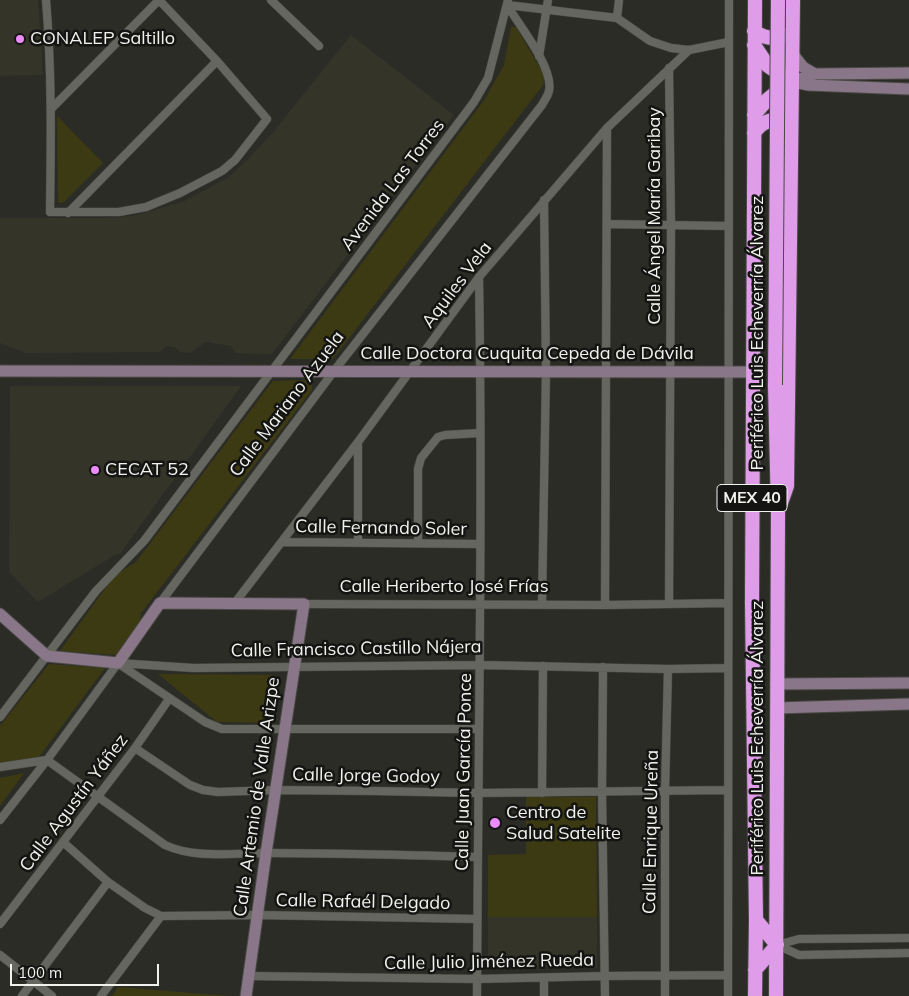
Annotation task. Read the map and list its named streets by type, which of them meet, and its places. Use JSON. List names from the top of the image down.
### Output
{
  "streets": {
    "highway": ["Periférico Luis Echeverría Álvarez", "MEX 40"],
    "street": [
      "Avenida Las Torres",
      "Calle Ángel María Garibay",
      "Aquiles Vela",
      "Calle Doctora Cuquita Cepeda de Dávila",
      "Calle Mariano Azuela",
      "Calle Fernando Soler",
      "Calle Heriberto José Frías",
      "Calle Francisco Castillo Nájera",
      "Calle Juan García Ponce",
      "Calle Jorge Godoy",
      "Calle Artemio de Valle Arizpe",
      "Calle Agustín Yáñez",
      "Calle Enrique Ureña",
      "Calle Rafaél Delgado",
      "Calle Julio Jiménez Rueda"
    ]
  },
  "crossings": [
    ["Avenida Las Torres", "Calle Doctora Cuquita Cepeda de Dávila"],
    ["Avenida Las Torres", "Calle Mariano Azuela"],
    ["Avenida Las Torres", "Calle Francisco Castillo Nájera"],
    ["Calle Ángel María Garibay", "Aquiles Vela"],
    ["Calle Ángel María Garibay", "Calle Doctora Cuquita Cepeda de Dávila"],
    ["Calle Ángel María Garibay", "Calle Heriberto José Frías"],
    ["Aquiles Vela", "Calle Doctora Cuquita Cepeda de Dávila"],
    ["Aquiles Vela", "Calle Fernando Soler"],
    ["Aquiles Vela", "Calle Heriberto José Frías"],
    ["Aquiles Vela", "Calle Juan García Ponce"],
    ["Periférico Luis Echeverría Álvarez", "Calle Doctora Cuquita Cepeda de Dávila"],
    ["Calle Doctora Cuquita Cepeda de Dávila", "Calle Mariano Azuela"],
    ["Calle Doctora Cuquita Cepeda de Dávila", "Calle Juan García Ponce"],
    ["Calle Mariano Azuela", "Calle Heriberto José Frías"],
    ["Calle Mariano Azuela", "Calle Francisco Castillo Nájera"],
    ["Calle Fernando Soler", "Calle Juan García Ponce"],
    ["Calle Heriberto José Frías", "Calle Juan García Ponce"],
    ["Calle Heriberto José Frías", "Calle Artemio de Valle Arizpe"],
    ["Calle Francisco Castillo Nájera", "Calle Juan García Ponce"],
    ["Calle Francisco Castillo Nájera", "Calle Artemio de Valle Arizpe"],
    ["Calle Francisco Castillo Nájera", "Calle Enrique Ureña"],
    ["Calle Juan García Ponce", "Calle Jorge Godoy"],
    ["Calle Juan García Ponce", "Calle Rafaél Delgado"],
    ["Calle Juan García Ponce", "Calle Julio Jiménez Rueda"],
    ["Calle Jorge Godoy", "Calle Artemio de Valle Arizpe"],
    ["Calle Jorge Godoy", "Calle Agustín Yáñez"],
    ["Calle Jorge Godoy", "Calle Enrique Ureña"],
    ["Calle Artemio de Valle Arizpe", "Calle Rafaél Delgado"],
    ["Calle Artemio de Valle Arizpe", "Calle Julio Jiménez Rueda"],
    ["Calle Agustín Yáñez", "Calle Rafaél Delgado"],
    ["Calle Enrique Ureña", "Calle Julio Jiménez Rueda"]
  ],
  "places": ["CONALEP Saltillo", "CECAT 52", "Centro de Salud Satelite"],
  "scale_bar": "100 m"
}
